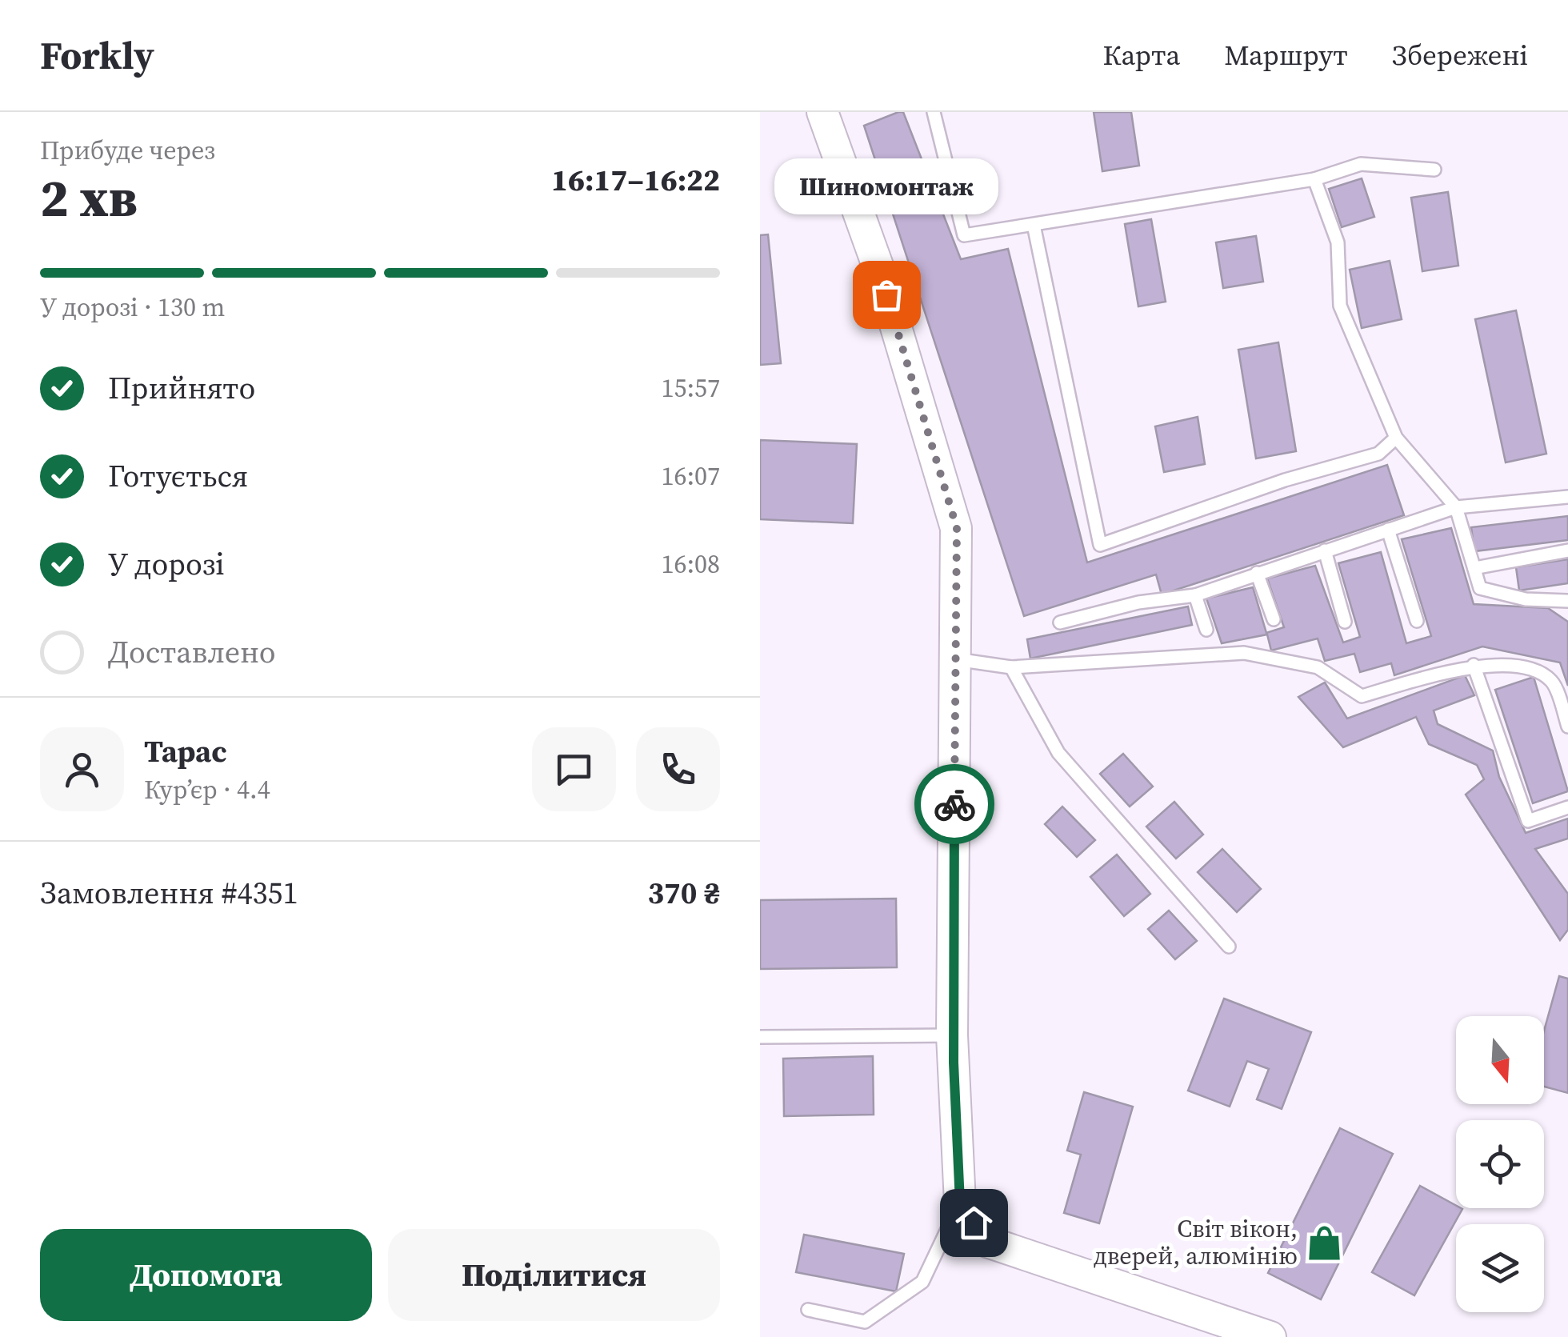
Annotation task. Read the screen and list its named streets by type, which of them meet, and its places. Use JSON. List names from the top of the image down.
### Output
{
  "places": {
    "other": ["Шиномонтаж"],
    "shop": ["Світ вікон, дверей, алюмінію"]
  },
  "north": "bottom",
  "page": {
    "header": "Forkly",
    "nav": ["Карта", "Маршрут", "Збережені"],
    "heading": ["2 хв", "Прибуде через", "16:17–16:22"],
    "panel": [
      "Тарас",
      "Кур’єр · 4.4",
      "Замовлення #4351",
      "370 ₴"
    ],
    "bubble": "Шиномонтаж",
    "bar": "У дорозі · 130 m",
    "list": [
      ["Прийнято", "15:57"],
      ["Готується", "16:07"],
      ["У дорозі", "16:08"],
      "Доставлено"
    ],
    "buttons": ["Допомога", "Поділитися"]
  }
}
